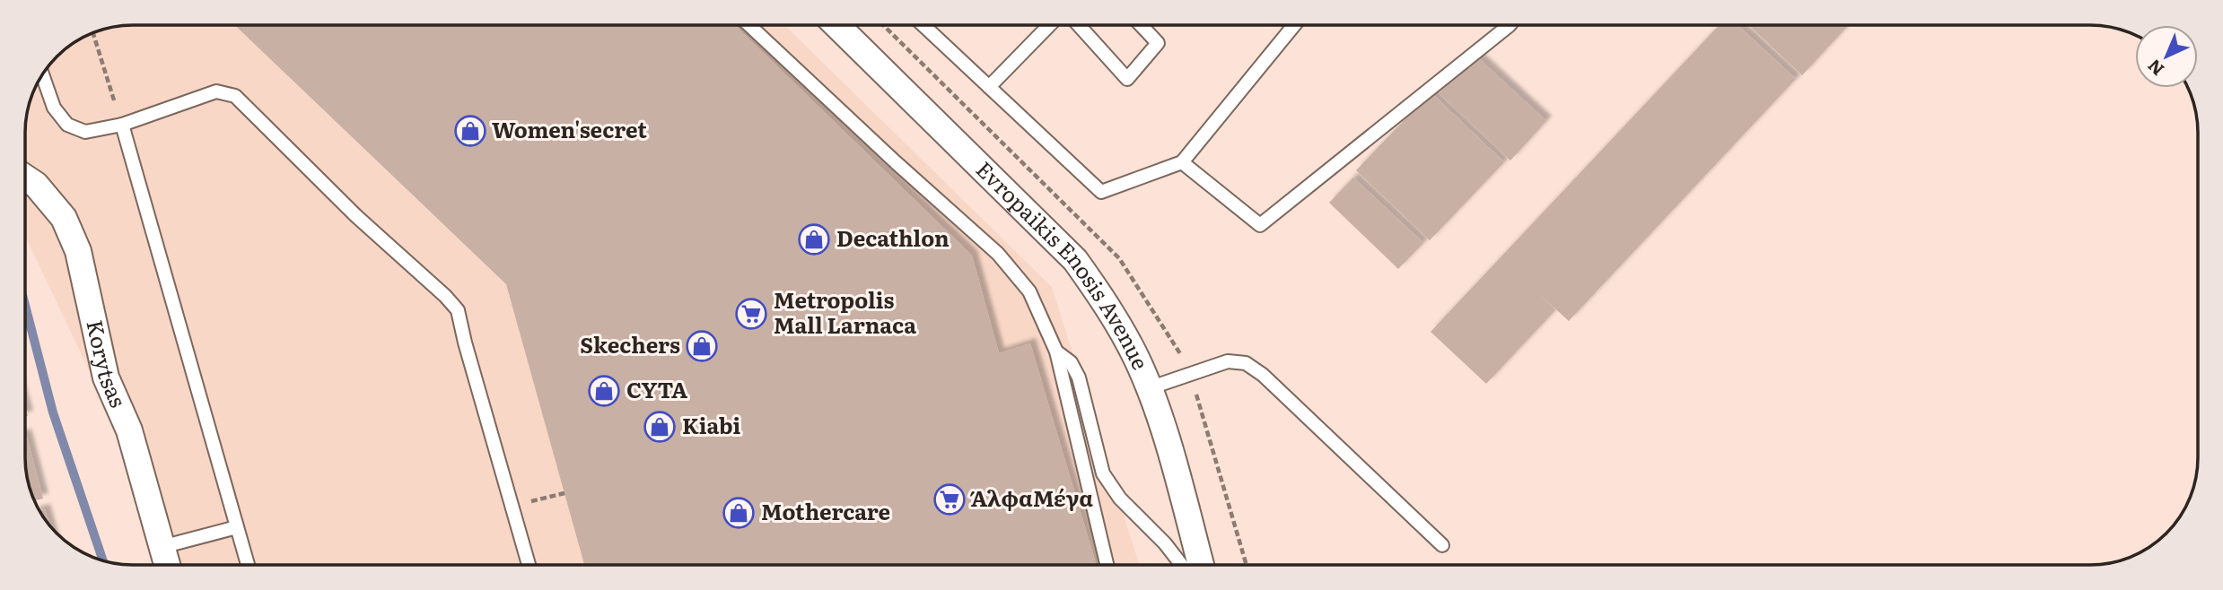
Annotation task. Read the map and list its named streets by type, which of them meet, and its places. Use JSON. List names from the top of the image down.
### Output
{
  "streets": {
    "street": ["Evropaikis Enosis Avenue", "Korytsas"]
  },
  "places": {
    "shop": [
      "Women'secret",
      "Decathlon",
      "Skechers",
      "CYTA",
      "Kiabi",
      "Mothercare"
    ],
    "supermarket": ["Metropolis Mall Larnaca", "ΆλφαΜέγα"]
  },
  "north": "bottom left"
}
